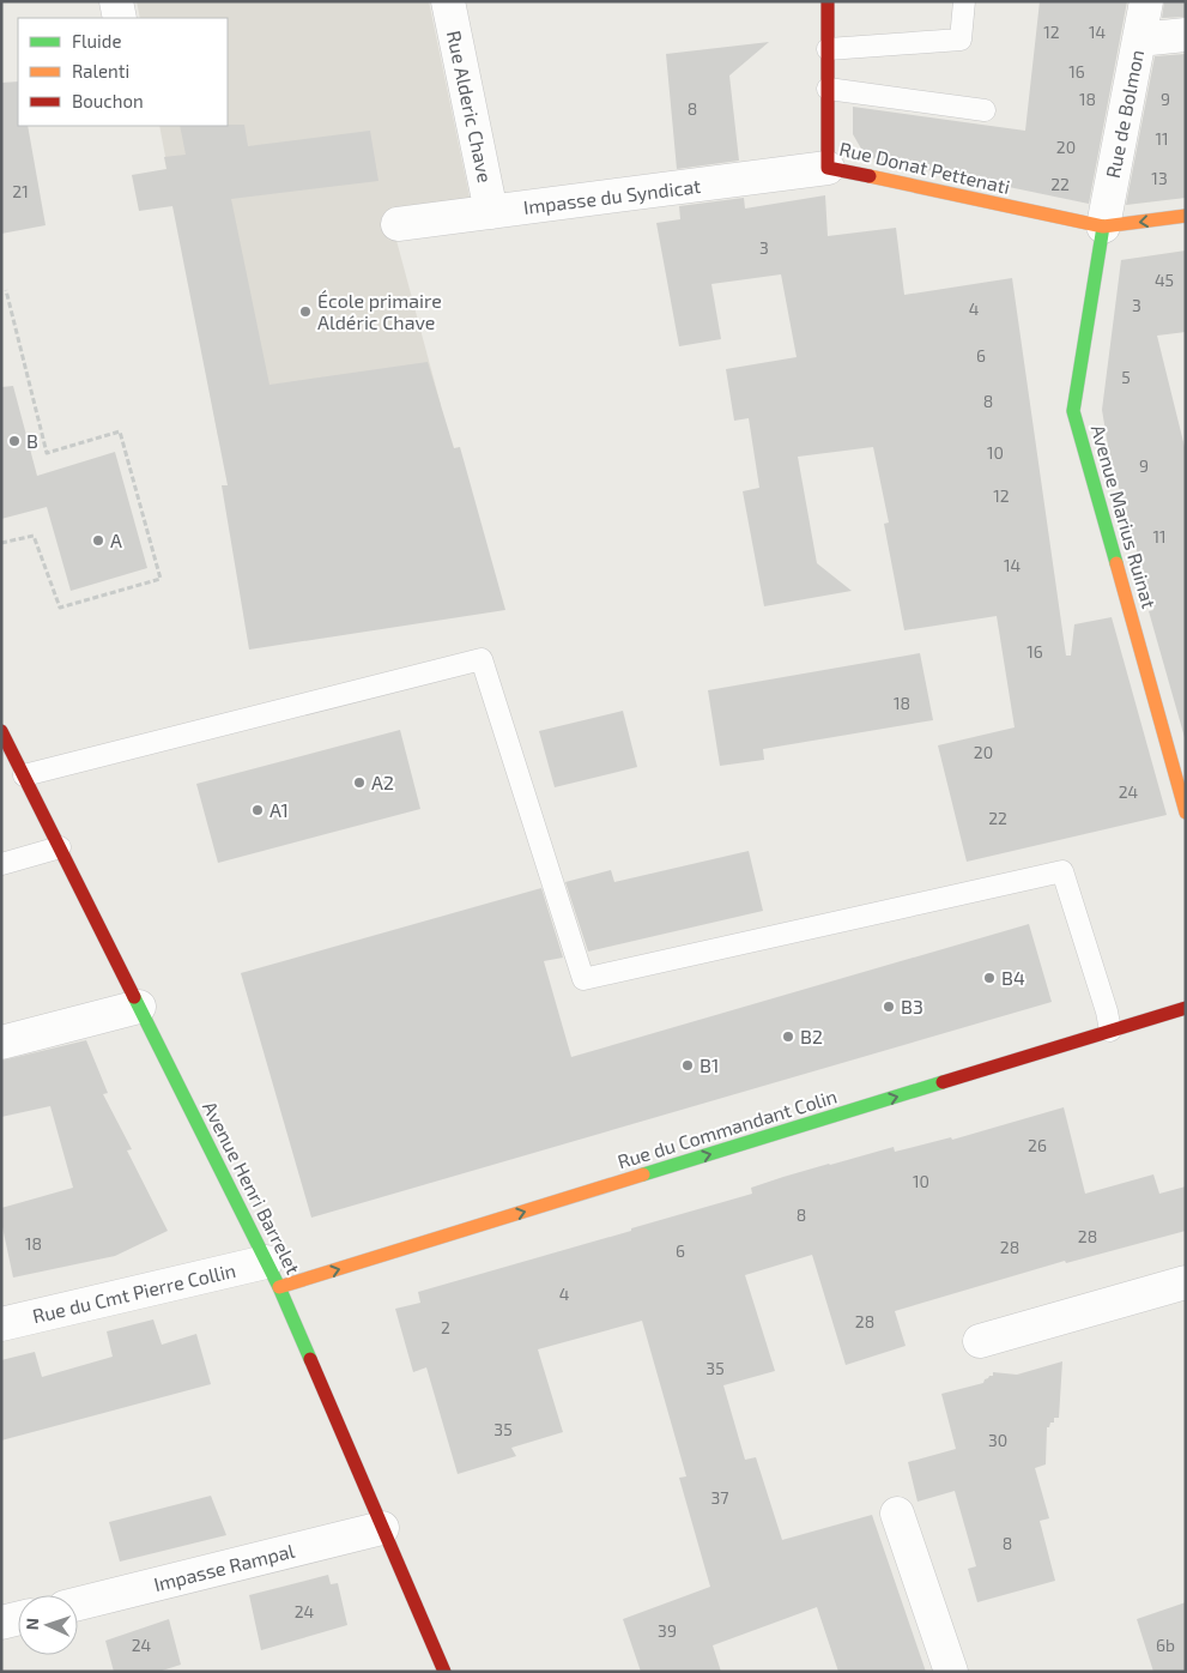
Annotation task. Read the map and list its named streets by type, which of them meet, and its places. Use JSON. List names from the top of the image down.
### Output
{
  "streets": {
    "street": [
      "Rue Alderic Chave",
      "Rue de Bolmon",
      "Rue Donat Pettenati",
      "Impasse du Syndicat",
      "Avenue Marius Ruinat",
      "Rue du Commandant Colin",
      "Avenue Henri Barrelet",
      "Rue du Cmt Pierre Collin",
      "Impasse Rampal"
    ]
  },
  "crossings": [
    ["Rue Alderic Chave", "Impasse du Syndicat"],
    ["Rue de Bolmon", "Rue Donat Pettenati"],
    ["Rue de Bolmon", "Avenue Marius Ruinat"],
    ["Rue Donat Pettenati", "Impasse du Syndicat"],
    ["Rue Donat Pettenati", "Avenue Marius Ruinat"],
    ["Rue du Commandant Colin", "Avenue Henri Barrelet"],
    ["Rue du Commandant Colin", "Rue du Cmt Pierre Collin"],
    ["Avenue Henri Barrelet", "Rue du Cmt Pierre Collin"],
    ["Avenue Henri Barrelet", "Impasse Rampal"]
  ],
  "one_way": ["Rue du Commandant Colin"],
  "places": [
    "École primaire Aldéric Chave",
    "B",
    "A",
    "A2",
    "A1",
    "B4",
    "B3",
    "B2",
    "B1"
  ],
  "house_numbers": [
    "12",
    "14",
    "16",
    "18",
    "9",
    "8",
    "11",
    "20",
    "13",
    "22",
    "21",
    "3",
    "45",
    "3",
    "4",
    "6",
    "5",
    "8",
    "10",
    "9",
    "12",
    "11",
    "14",
    "16",
    "18",
    "20",
    "24",
    "22",
    "26",
    "10",
    "8",
    "28",
    "18",
    "28",
    "6",
    "4",
    "28",
    "2",
    "35",
    "35",
    "30",
    "37",
    "8",
    "24",
    "39",
    "24",
    "6b"
  ],
  "legend": ["Fluide", "Ralenti", "Bouchon"],
  "north": "left"
}
